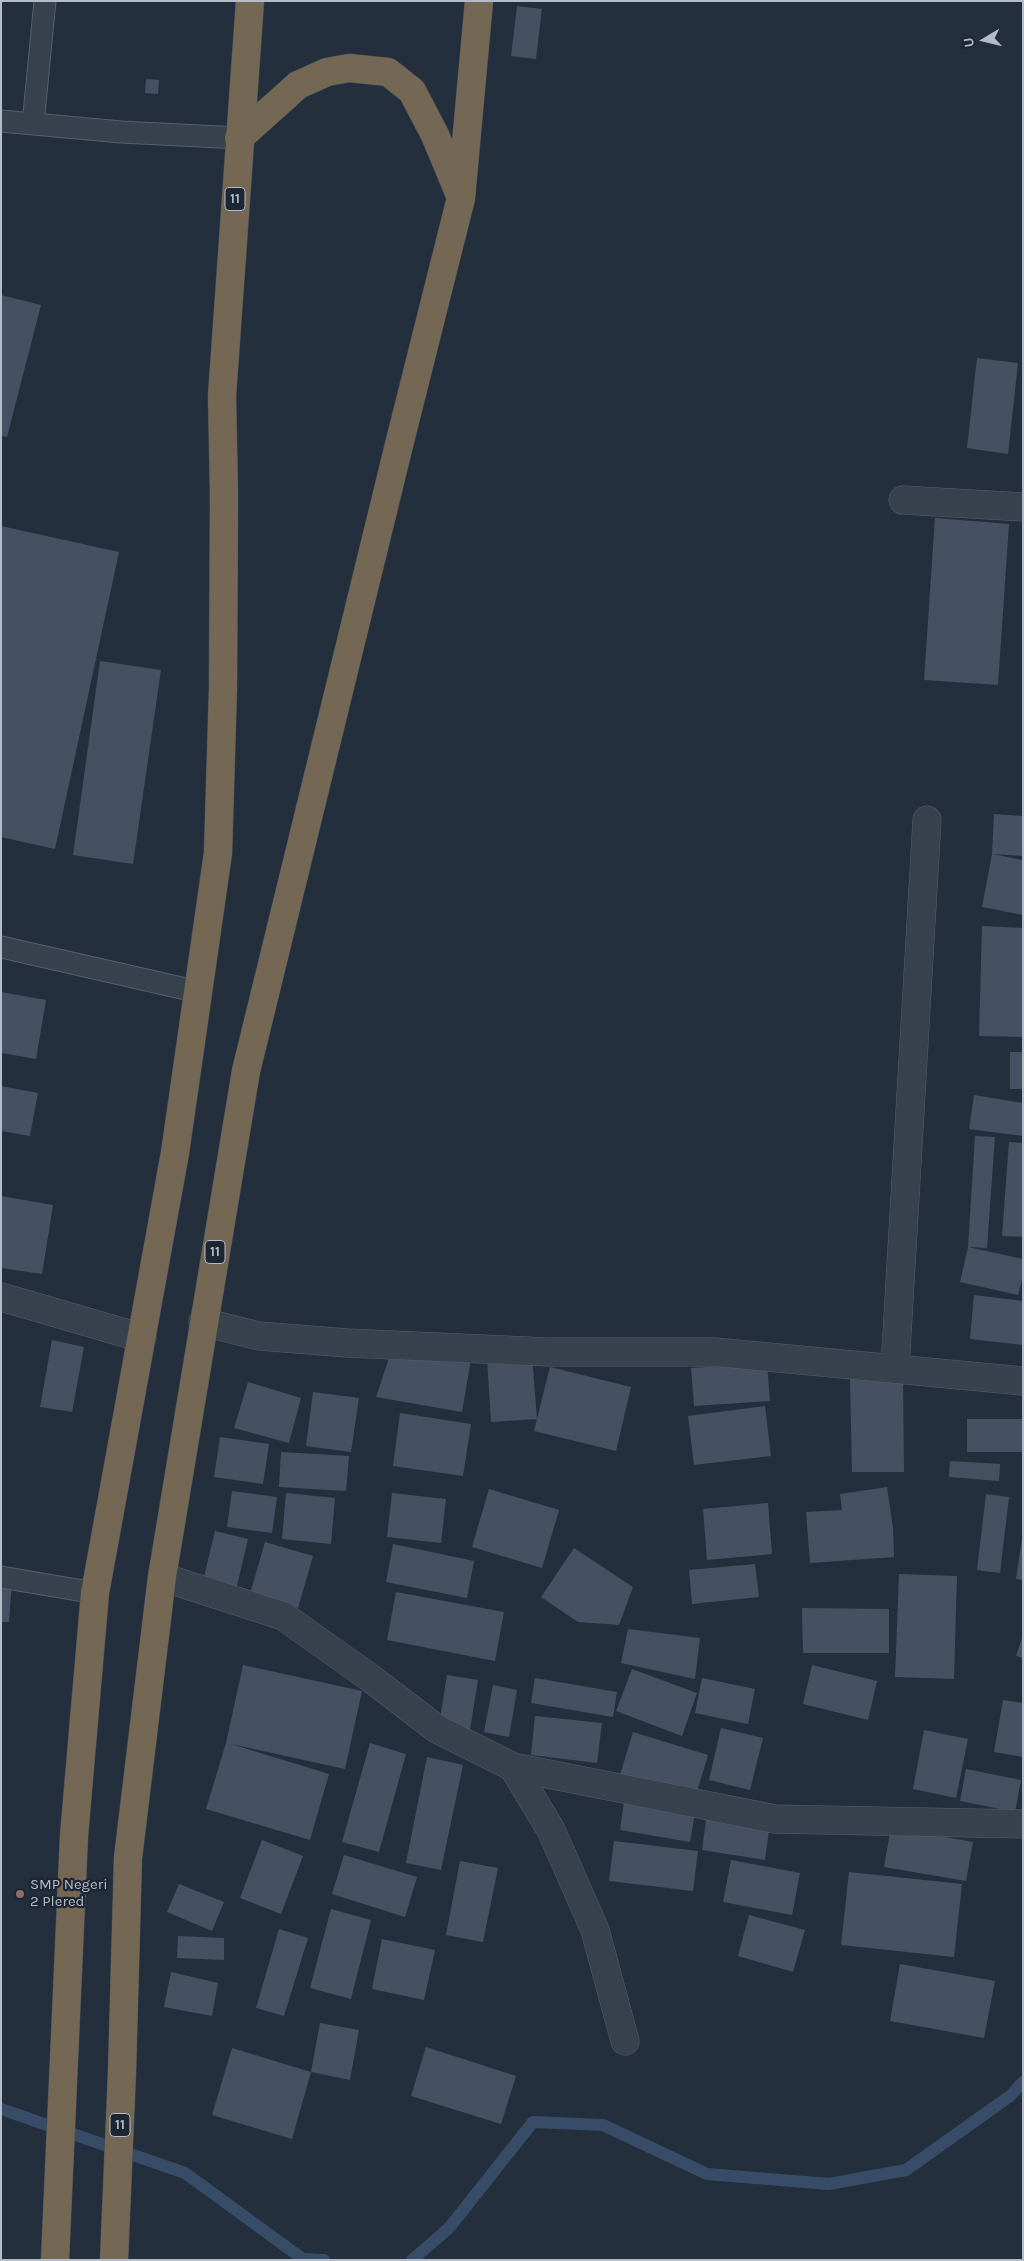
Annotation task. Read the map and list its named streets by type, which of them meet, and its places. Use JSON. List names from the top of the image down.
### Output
{
  "streets": {
    "highway": ["11"]
  },
  "places": ["SMP Negeri 2 Plered"],
  "north": "left"
}
